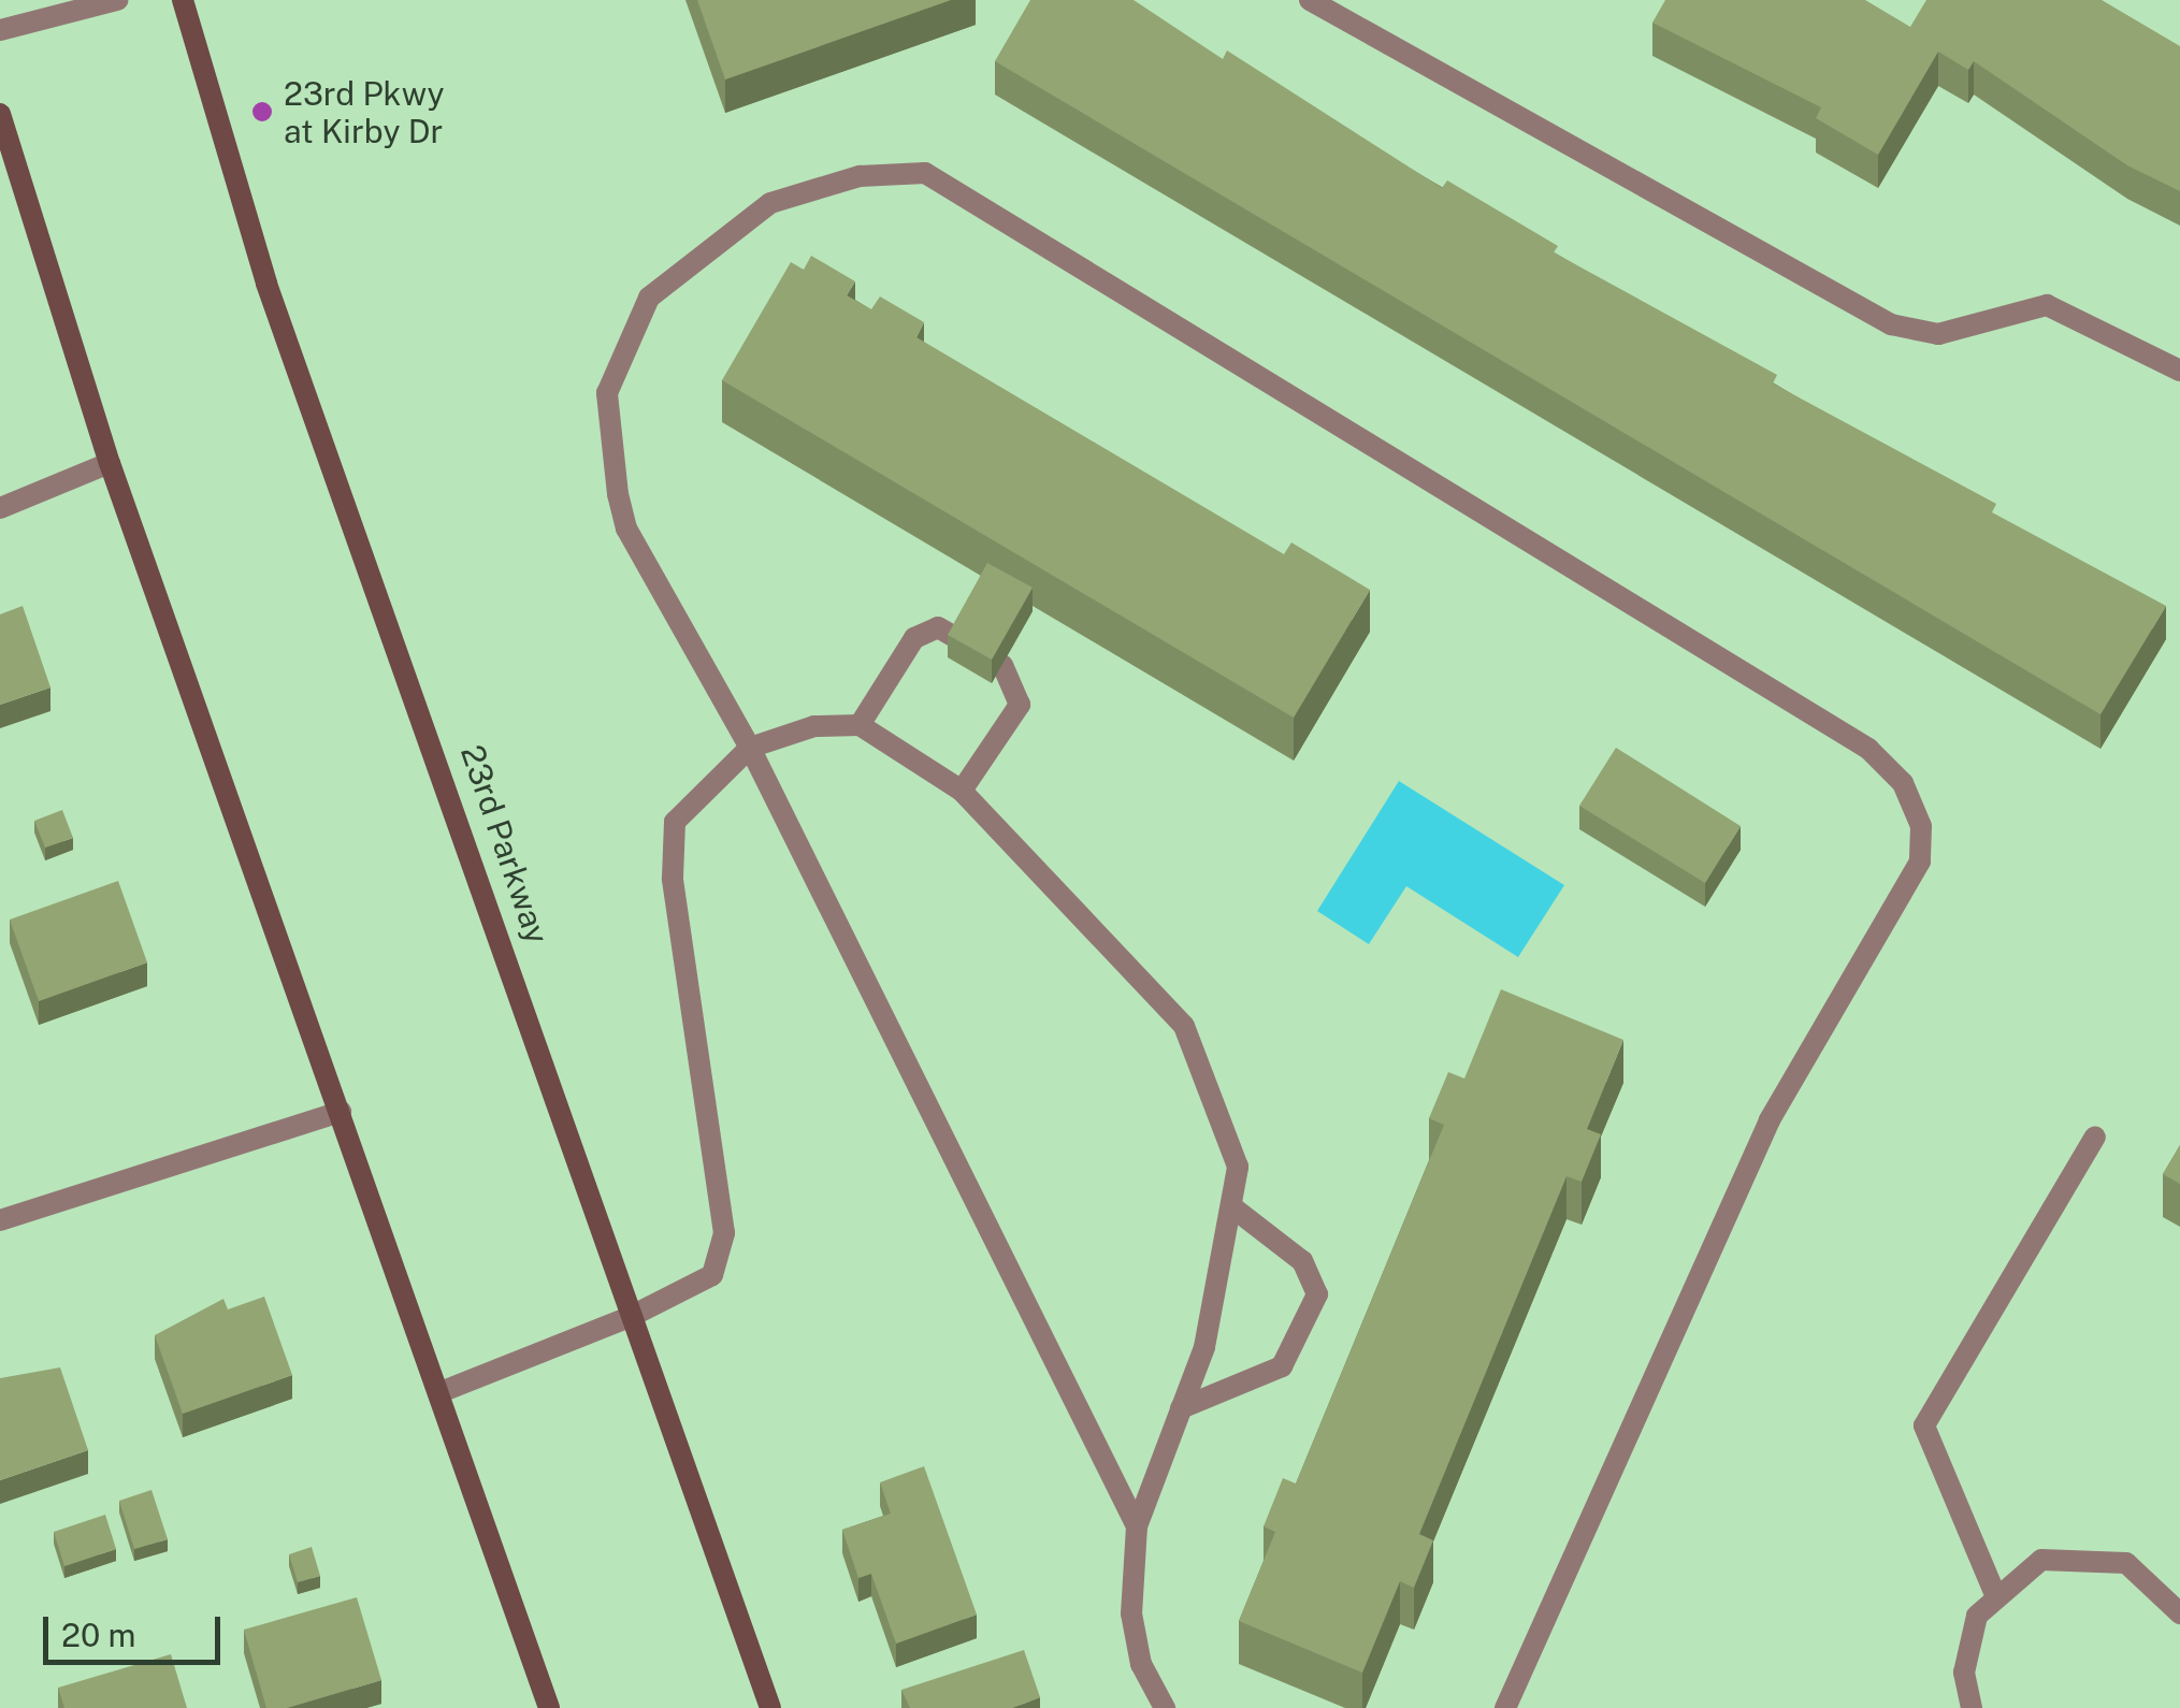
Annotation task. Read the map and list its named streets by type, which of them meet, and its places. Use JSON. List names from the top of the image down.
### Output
{
  "streets": {
    "street": ["23rd Parkway"]
  },
  "places": ["23rd Pkwy at Kirby Dr"],
  "scale_bar": "20 m"
}
